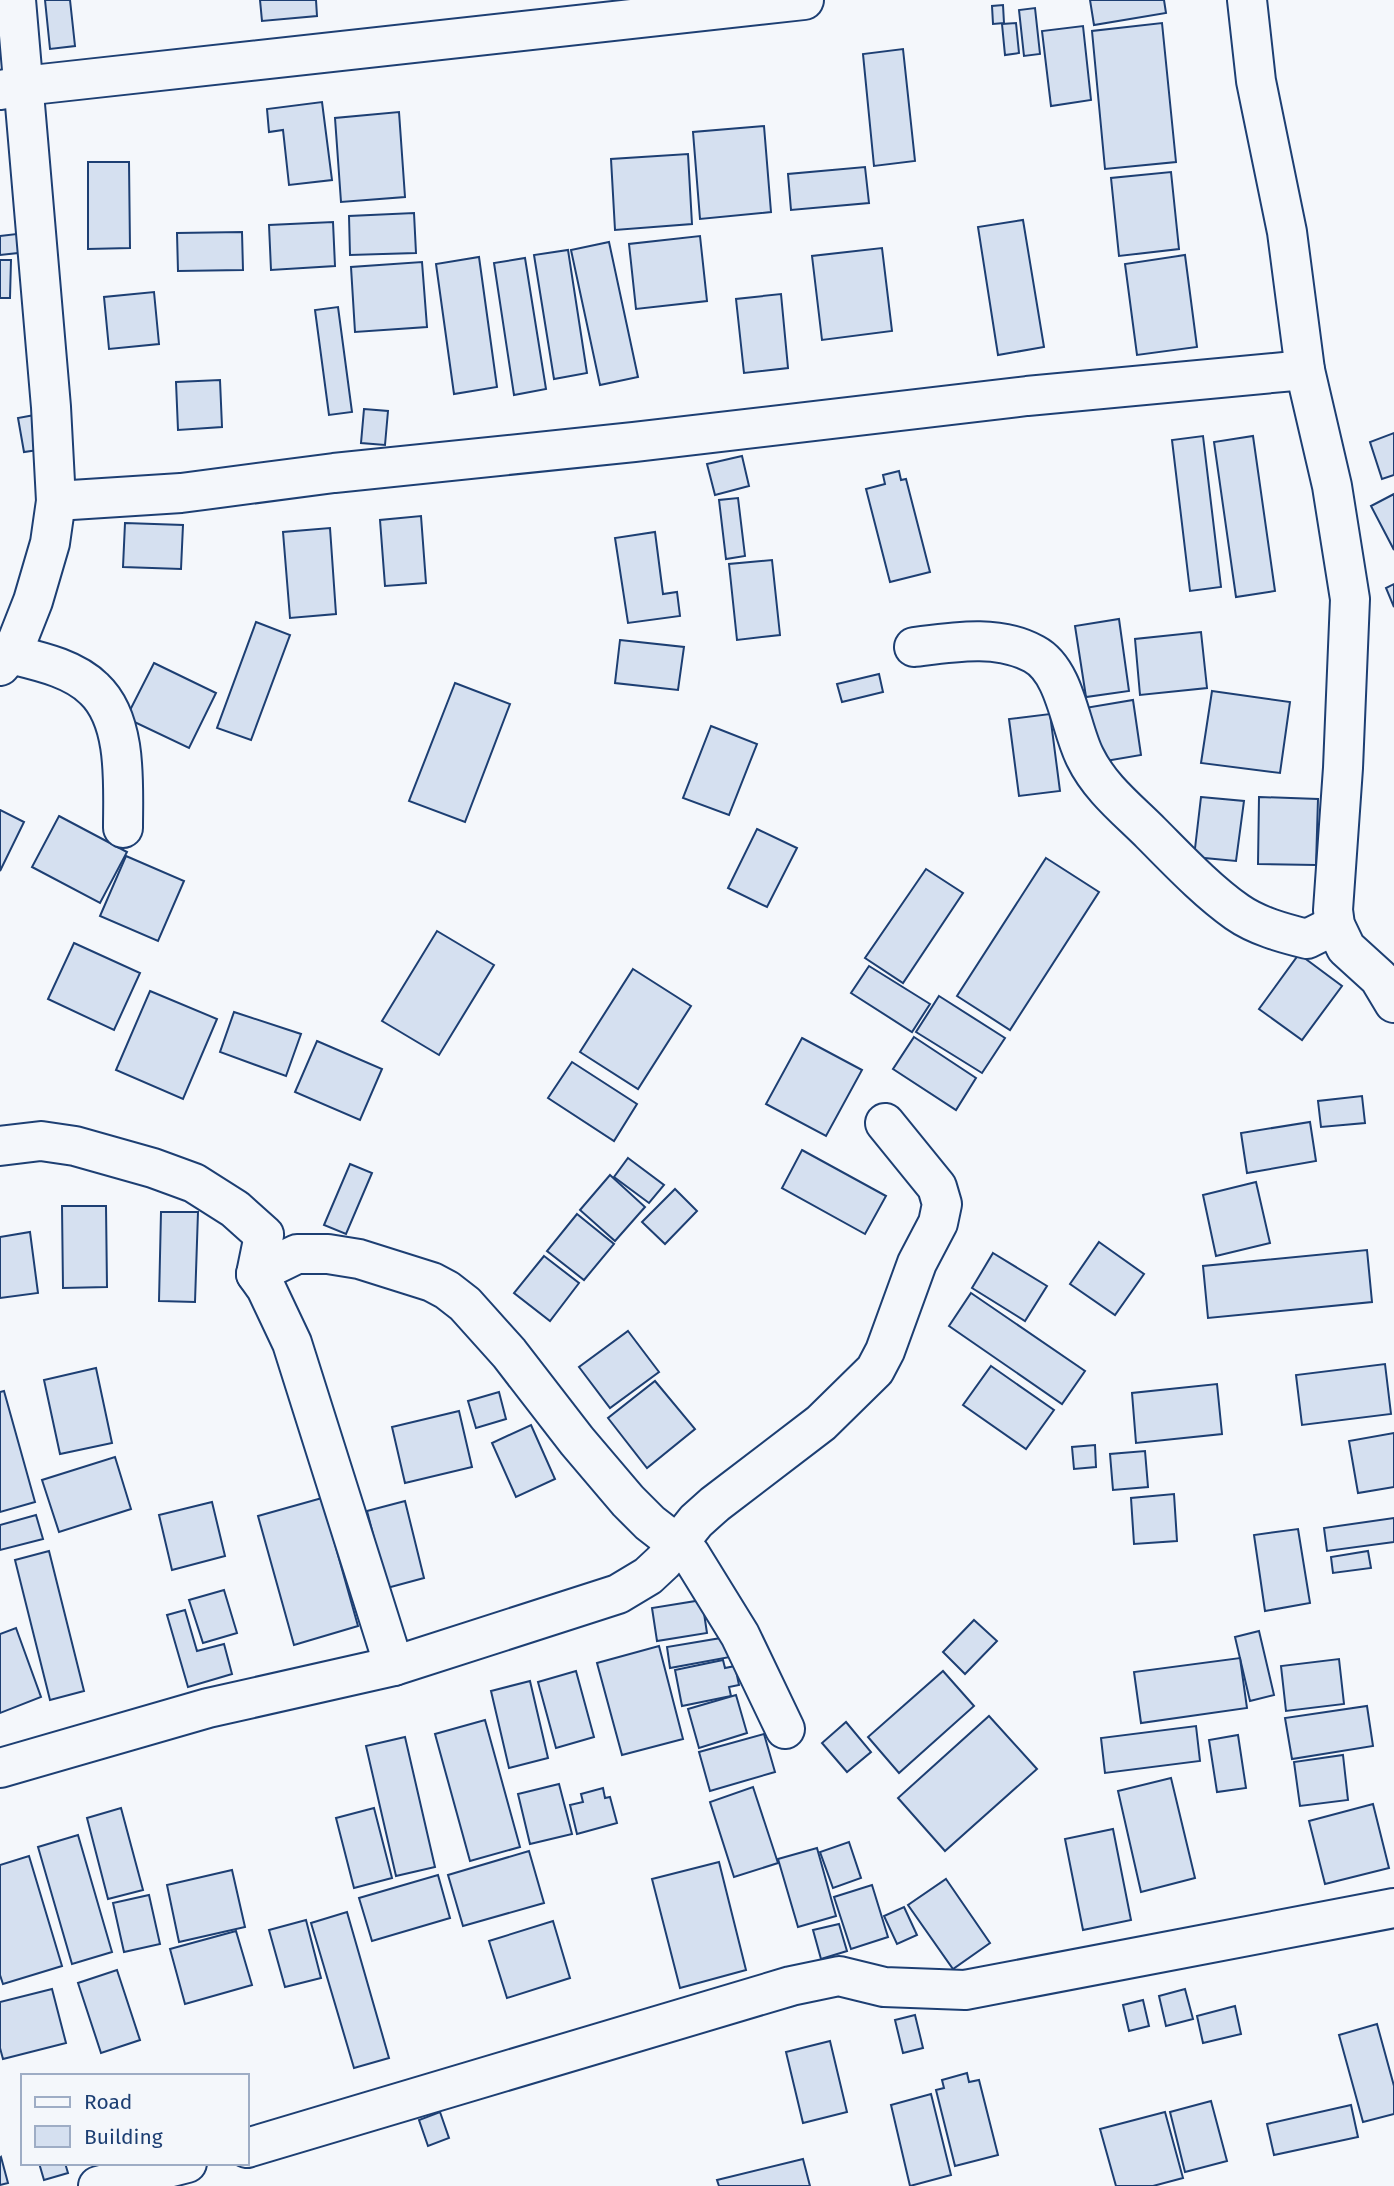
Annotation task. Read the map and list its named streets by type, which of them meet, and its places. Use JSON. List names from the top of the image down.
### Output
{
  "legend": ["Road", "Building"]
}
